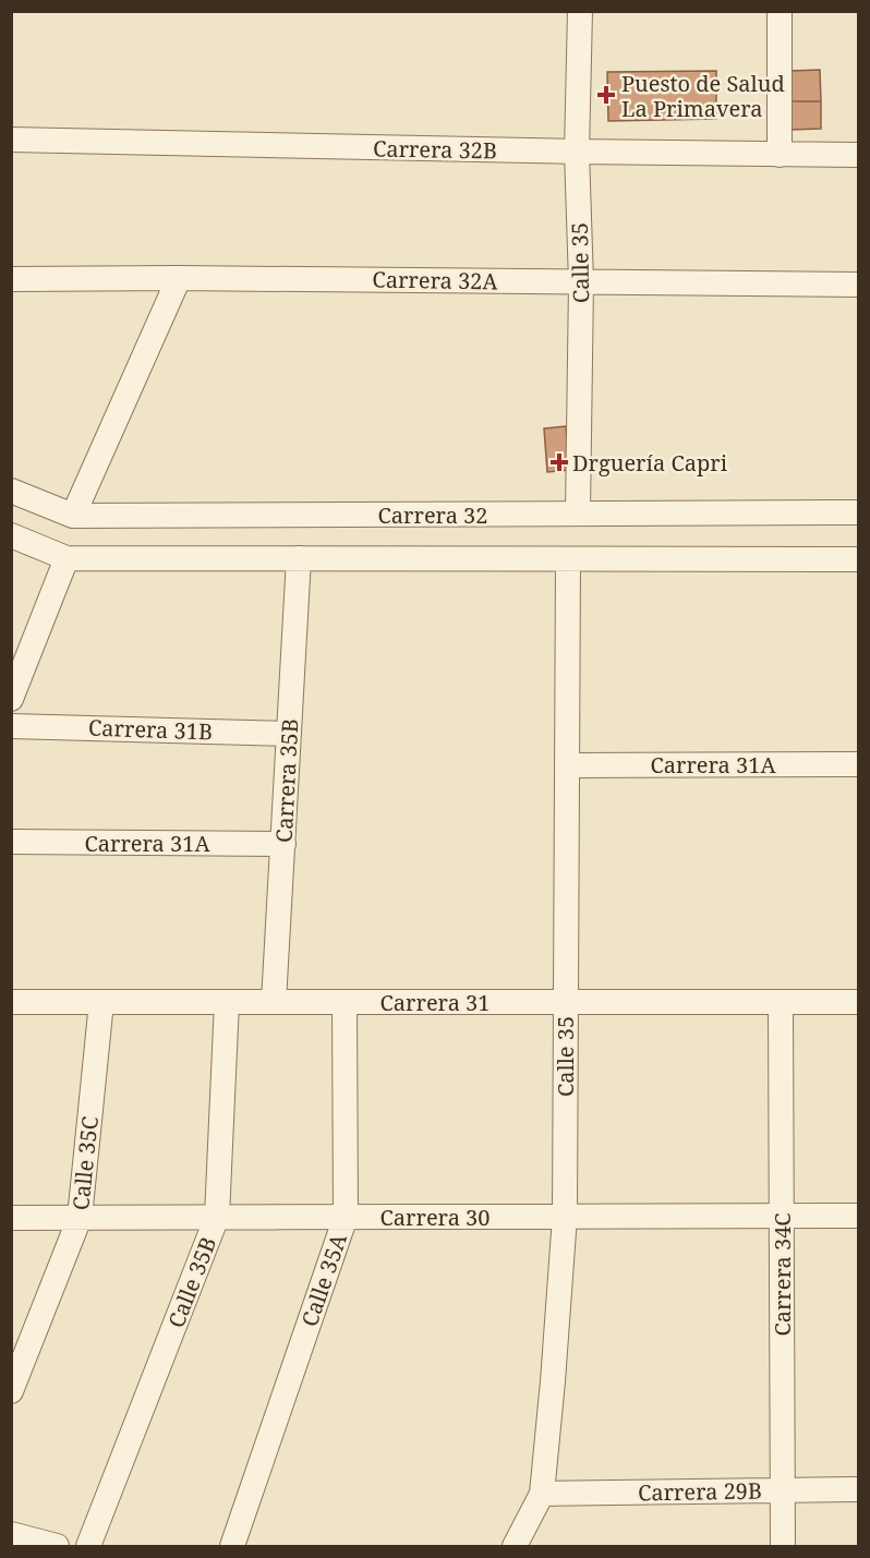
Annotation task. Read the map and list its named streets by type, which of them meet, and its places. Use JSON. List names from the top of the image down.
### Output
{
  "streets": {
    "street": [
      "Carrera 32B",
      "Calle 35",
      "Carrera 32A",
      "Carrera 32",
      "Carrera 31B",
      "Carrera 31A",
      "Carrera 35B",
      "Carrera 31",
      "Calle 35C",
      "Carrera 30",
      "Carrera 34C",
      "Calle 35A",
      "Calle 35B",
      "Carrera 29B"
    ]
  },
  "crossings": [
    ["Carrera 32B", "Calle 35"],
    ["Calle 35", "Carrera 32A"],
    ["Calle 35", "Carrera 32"],
    ["Calle 35", "Carrera 31A"],
    ["Calle 35", "Carrera 31"],
    ["Calle 35", "Carrera 30"],
    ["Calle 35", "Carrera 29B"],
    ["Carrera 32", "Carrera 35B"],
    ["Carrera 31B", "Carrera 35B"],
    ["Carrera 31A", "Carrera 35B"],
    ["Carrera 35B", "Carrera 31"],
    ["Carrera 31", "Calle 35C"],
    ["Carrera 31", "Carrera 34C"],
    ["Carrera 31", "Calle 35A"],
    ["Carrera 31", "Calle 35B"],
    ["Calle 35C", "Carrera 30"],
    ["Carrera 30", "Carrera 34C"],
    ["Carrera 30", "Calle 35A"],
    ["Carrera 30", "Calle 35B"],
    ["Carrera 34C", "Carrera 29B"]
  ],
  "places": {
    "health": ["Puesto de Salud La Primavera", "Drguería Capri"]
  }
}
